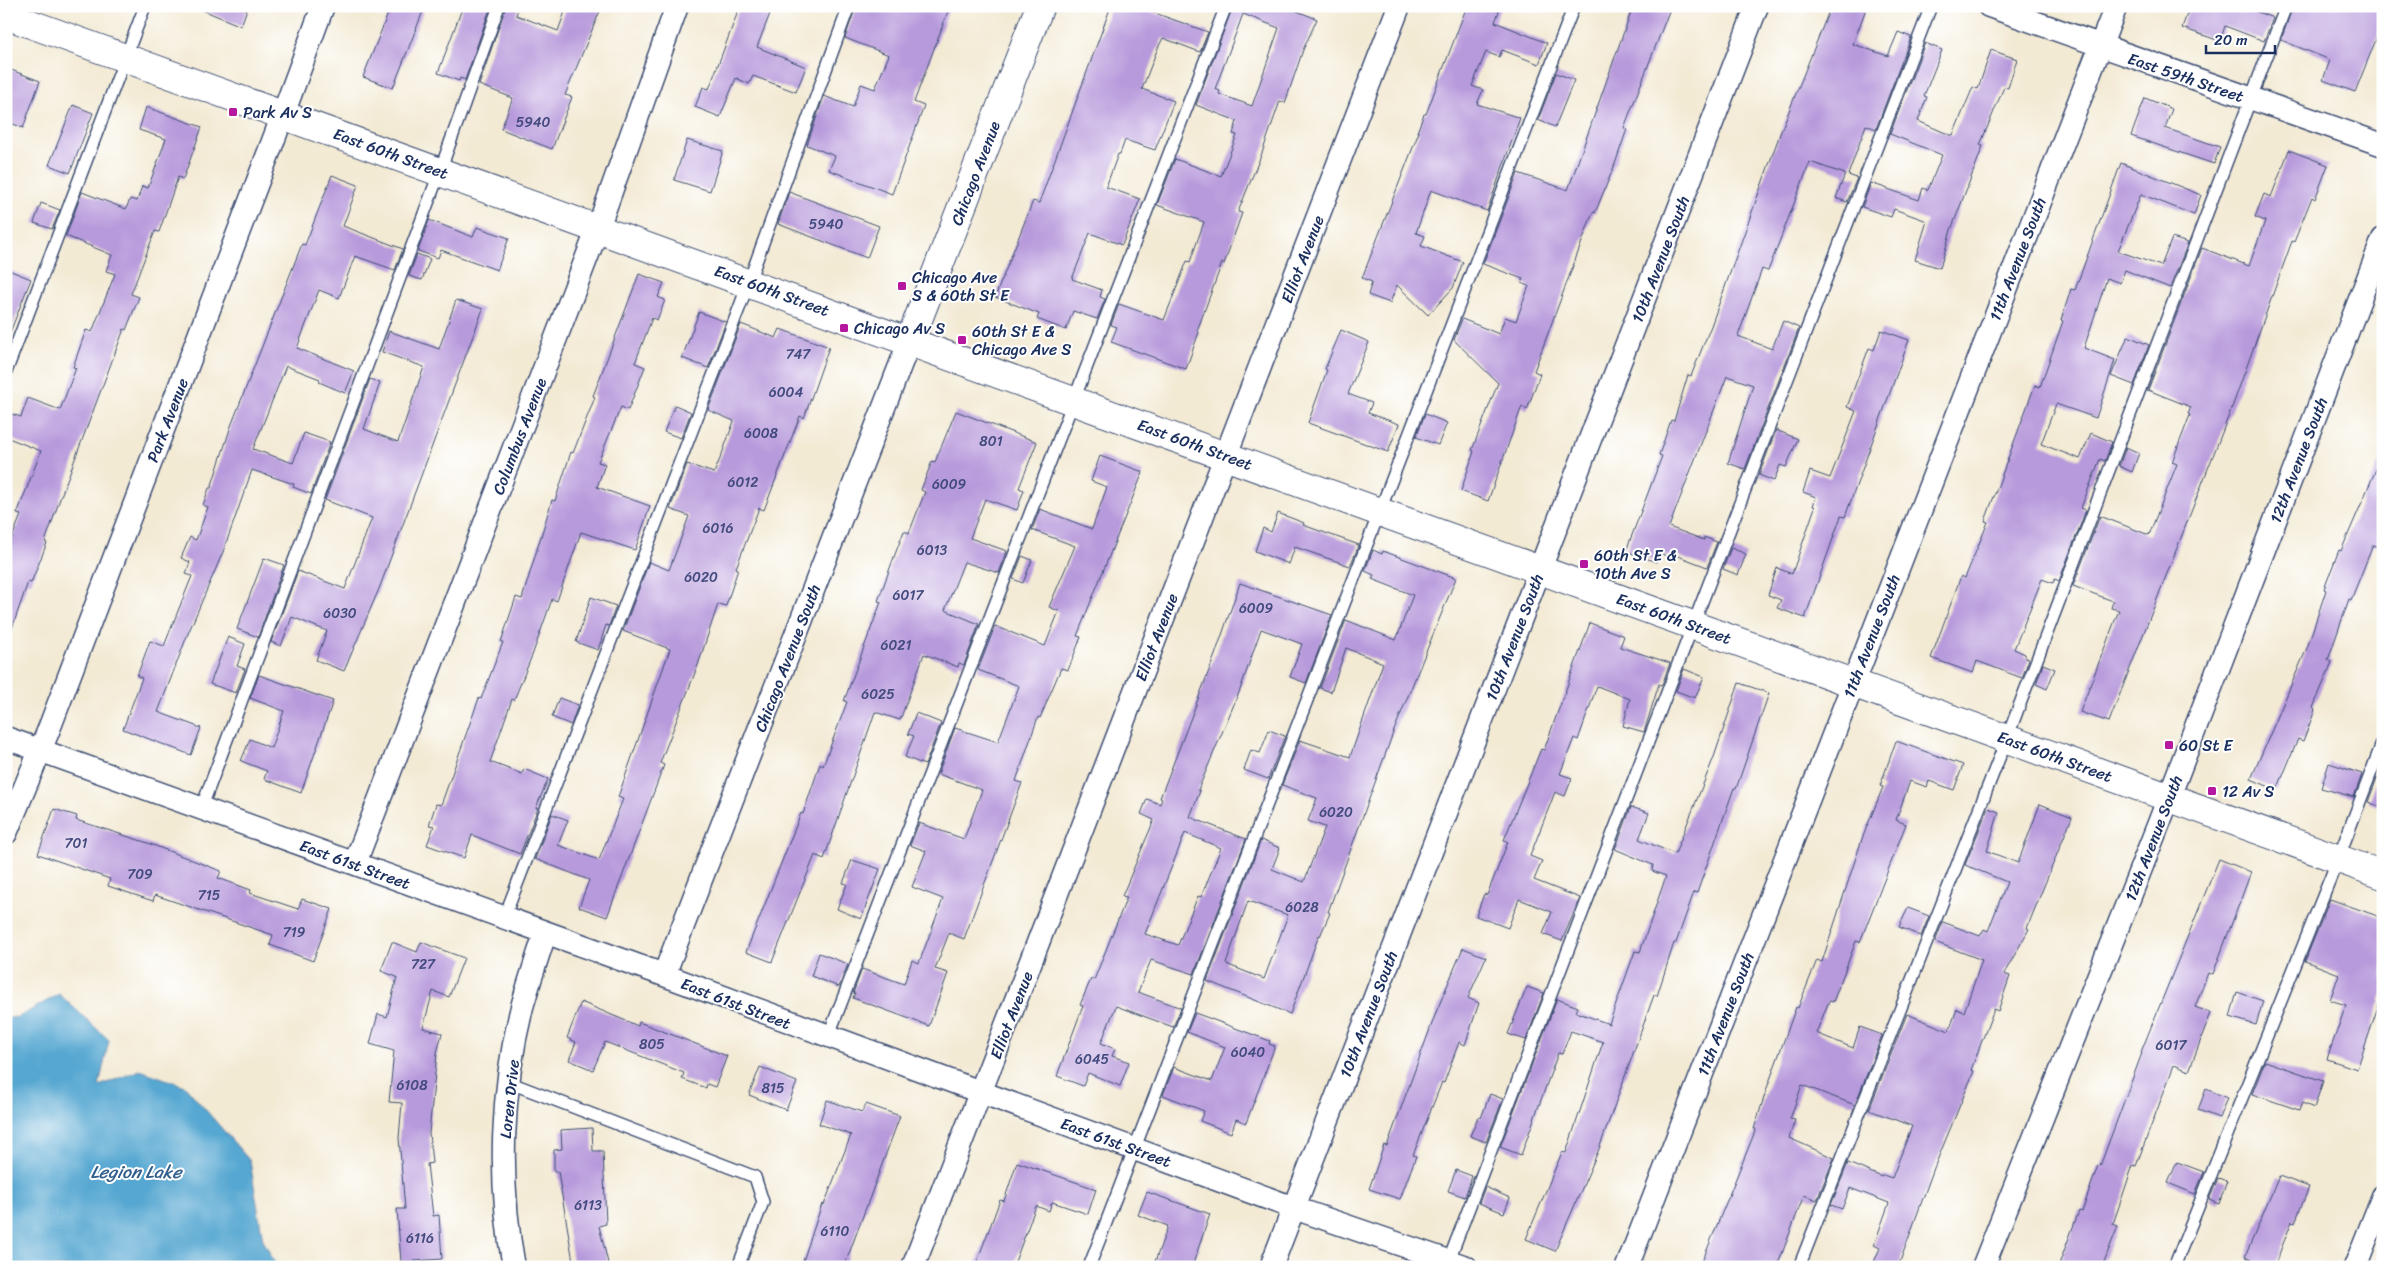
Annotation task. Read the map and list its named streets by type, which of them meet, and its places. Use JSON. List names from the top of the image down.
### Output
{
  "streets": {
    "street": [
      "East 59th Street",
      "East 60th Street",
      "Chicago Avenue",
      "Elliot Avenue",
      "10th Avenue South",
      "11th Avenue South",
      "Park Avenue",
      "Columbus Avenue",
      "12th Avenue South",
      "Chicago Avenue South",
      "East 61st Street",
      "Loren Drive"
    ]
  },
  "crossings": [
    ["East 59th Street", "11th Avenue South"],
    ["East 60th Street", "Chicago Avenue"],
    ["East 60th Street", "Elliot Avenue"],
    ["East 60th Street", "10th Avenue South"],
    ["East 60th Street", "11th Avenue South"],
    ["East 60th Street", "Park Avenue"],
    ["East 60th Street", "Columbus Avenue"],
    ["East 60th Street", "12th Avenue South"],
    ["East 60th Street", "Chicago Avenue South"],
    ["Chicago Avenue", "Chicago Avenue South"],
    ["Elliot Avenue", "East 61st Street"],
    ["10th Avenue South", "East 61st Street"],
    ["Park Avenue", "East 61st Street"],
    ["Columbus Avenue", "East 61st Street"],
    ["Chicago Avenue South", "East 61st Street"],
    ["East 61st Street", "Loren Drive"]
  ],
  "water": ["Legion Lake"],
  "places": {
    "transit": [
      "Park Av S",
      "Chicago Ave S & 60th St E",
      "Chicago Av S",
      "60th St E & Chicago Ave S",
      "60th St E & 10th Ave S",
      "60 St E",
      "12 Av S"
    ]
  },
  "house_numbers": [
    "5940",
    "5940",
    "747",
    "6004",
    "6008",
    "801",
    "6012",
    "6009",
    "6016",
    "6013",
    "6020",
    "6017",
    "6009",
    "6030",
    "6021",
    "6025",
    "6020",
    "701",
    "709",
    "715",
    "6028",
    "719",
    "727",
    "805",
    "6017",
    "6040",
    "6045",
    "6108",
    "815",
    "6113",
    "6110",
    "6116"
  ],
  "scale_bar": "20 m"
}
